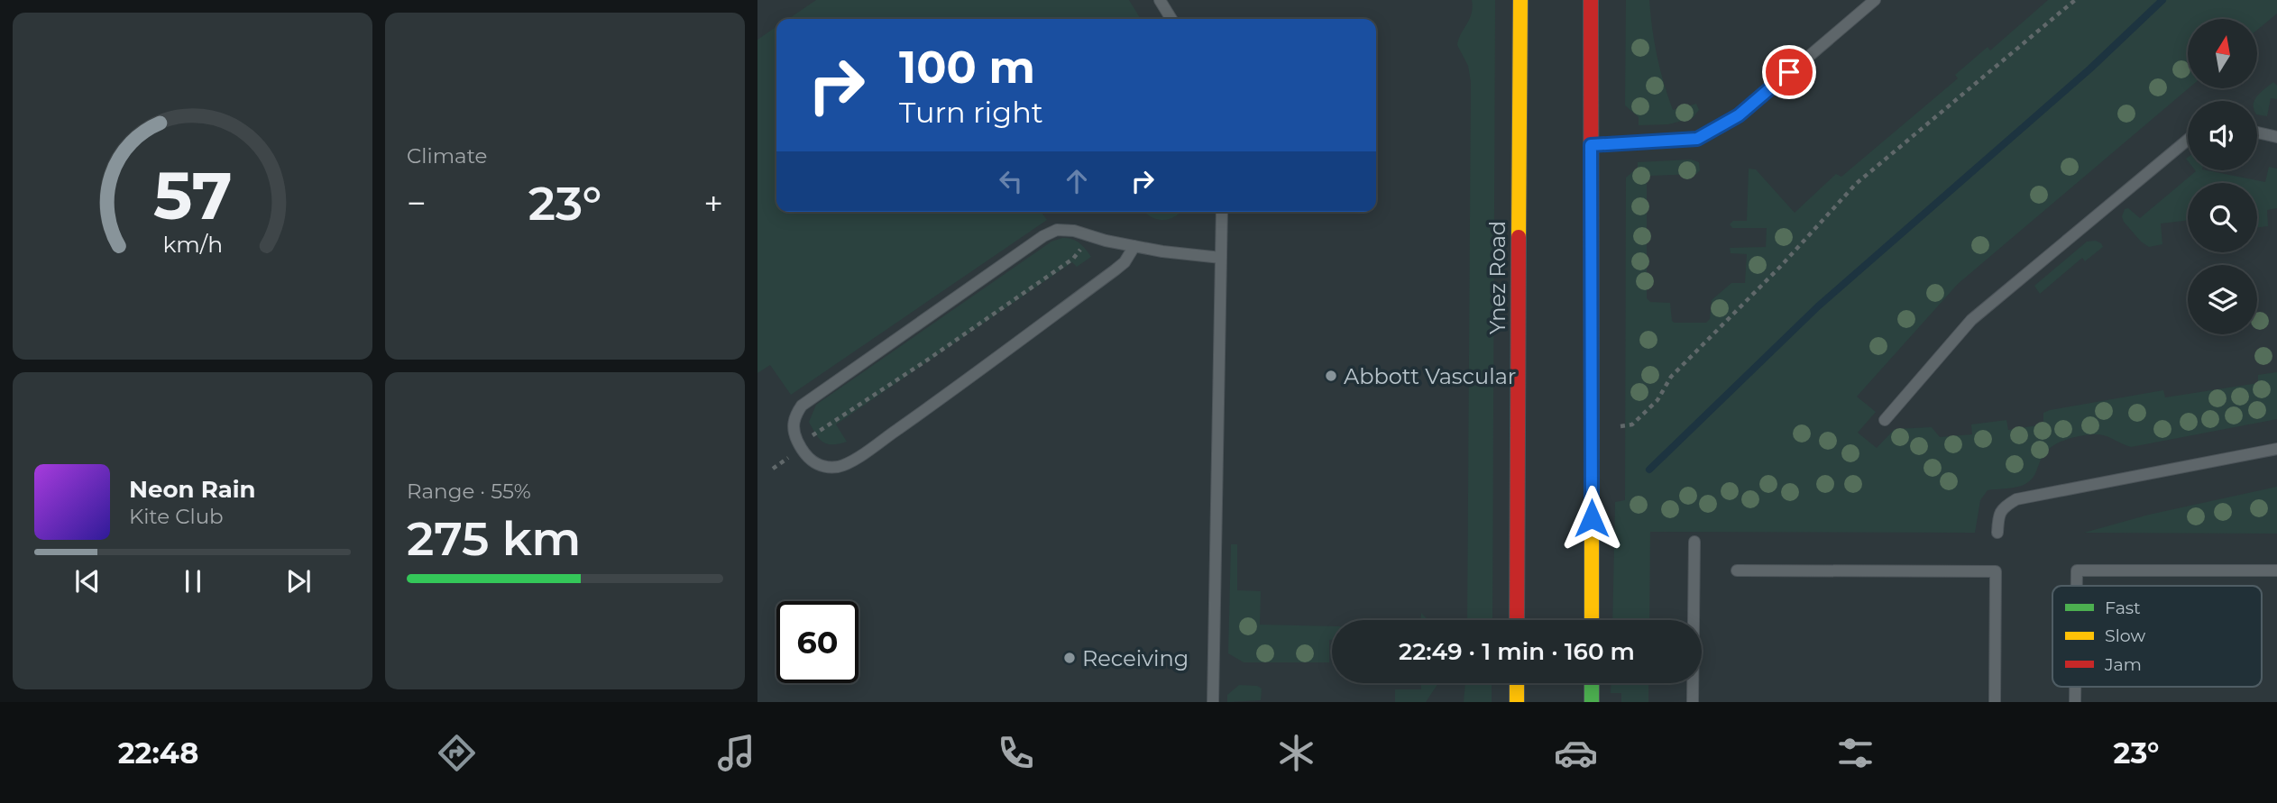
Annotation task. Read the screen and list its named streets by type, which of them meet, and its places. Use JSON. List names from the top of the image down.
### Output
{
  "streets": {
    "main road": ["Ynez Road"]
  },
  "places": ["Abbott Vascular", "Receiving"],
  "legend": ["Fast", "Slow", "Jam"],
  "north": "top",
  "page": {
    "tile": [
      "Climate",
      ["Range · 55%", "275 km"]
    ],
    "turn": ["100 m", "Turn right"],
    "heat": ["−", "23°", "+"],
    "song": ["Neon Rain", "Kite Club"],
    "limit": "60",
    "trip": "22:49 · 1 min · 160 m",
    "tabs": ["22:48", "23°"],
    "gauge": ["57", "km/h"]
  }
}
